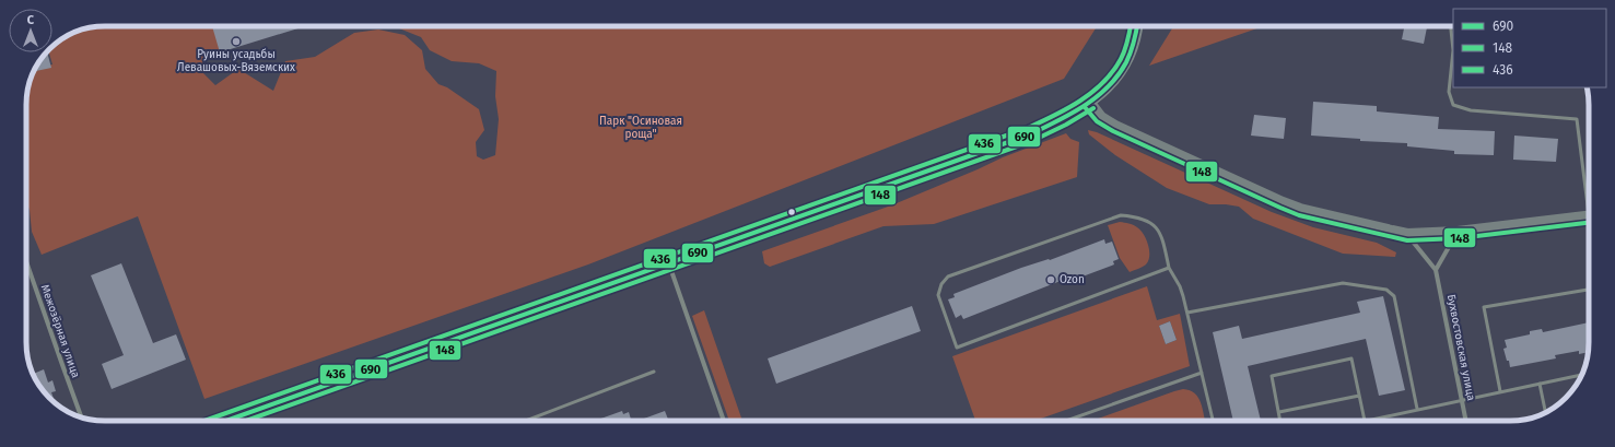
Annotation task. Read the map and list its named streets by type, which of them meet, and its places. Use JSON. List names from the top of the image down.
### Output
{
  "streets": {
    "street": ["Межозёрная улица", "Бухвостовская улица"]
  },
  "parks": ["Парк \"Осиновая роща\""],
  "places": ["Руины усадьбы Левашовых-Вяземских", "Ozon"],
  "lines": ["transit line 690", "transit line 436", "transit line 148"],
  "legend": ["690", "148", "436"],
  "north": "top"
}
